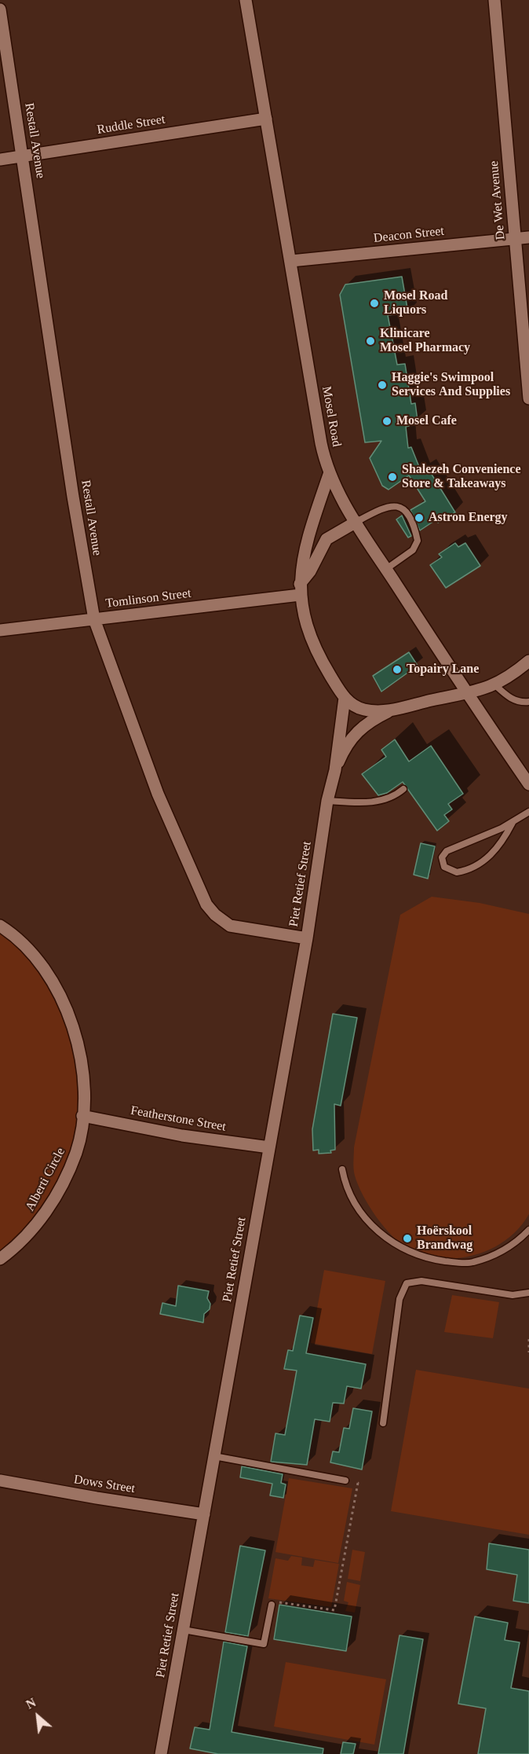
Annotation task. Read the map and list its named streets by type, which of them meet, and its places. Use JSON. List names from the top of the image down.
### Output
{
  "streets": {
    "street": [
      "Ruddle Street",
      "Restall Avenue",
      "De Wet Avenue",
      "Deacon Street",
      "Mosel Road",
      "Tomlinson Street",
      "Piet Retief Street",
      "Featherstone Street",
      "Alberti Circle",
      "Dows Street"
    ]
  },
  "crossings": [
    ["Ruddle Street", "Restall Avenue"],
    ["Ruddle Street", "Mosel Road"],
    ["Restall Avenue", "Tomlinson Street"],
    ["Restall Avenue", "Piet Retief Street"],
    ["De Wet Avenue", "Deacon Street"],
    ["Deacon Street", "Mosel Road"],
    ["Mosel Road", "Piet Retief Street"],
    ["Tomlinson Street", "Piet Retief Street"],
    ["Piet Retief Street", "Featherstone Street"],
    ["Piet Retief Street", "Dows Street"],
    ["Featherstone Street", "Alberti Circle"]
  ],
  "places": [
    "Mosel Road Liquors",
    "Klinicare Mosel Pharmacy",
    "Haggie's Swimpool Services And Supplies",
    "Mosel Cafe",
    "Shalezeh Convenience Store & Takeaways",
    "Astron Energy",
    "Topairy Lane",
    "Hoërskool Brandwag"
  ],
  "north": "top left"
}
